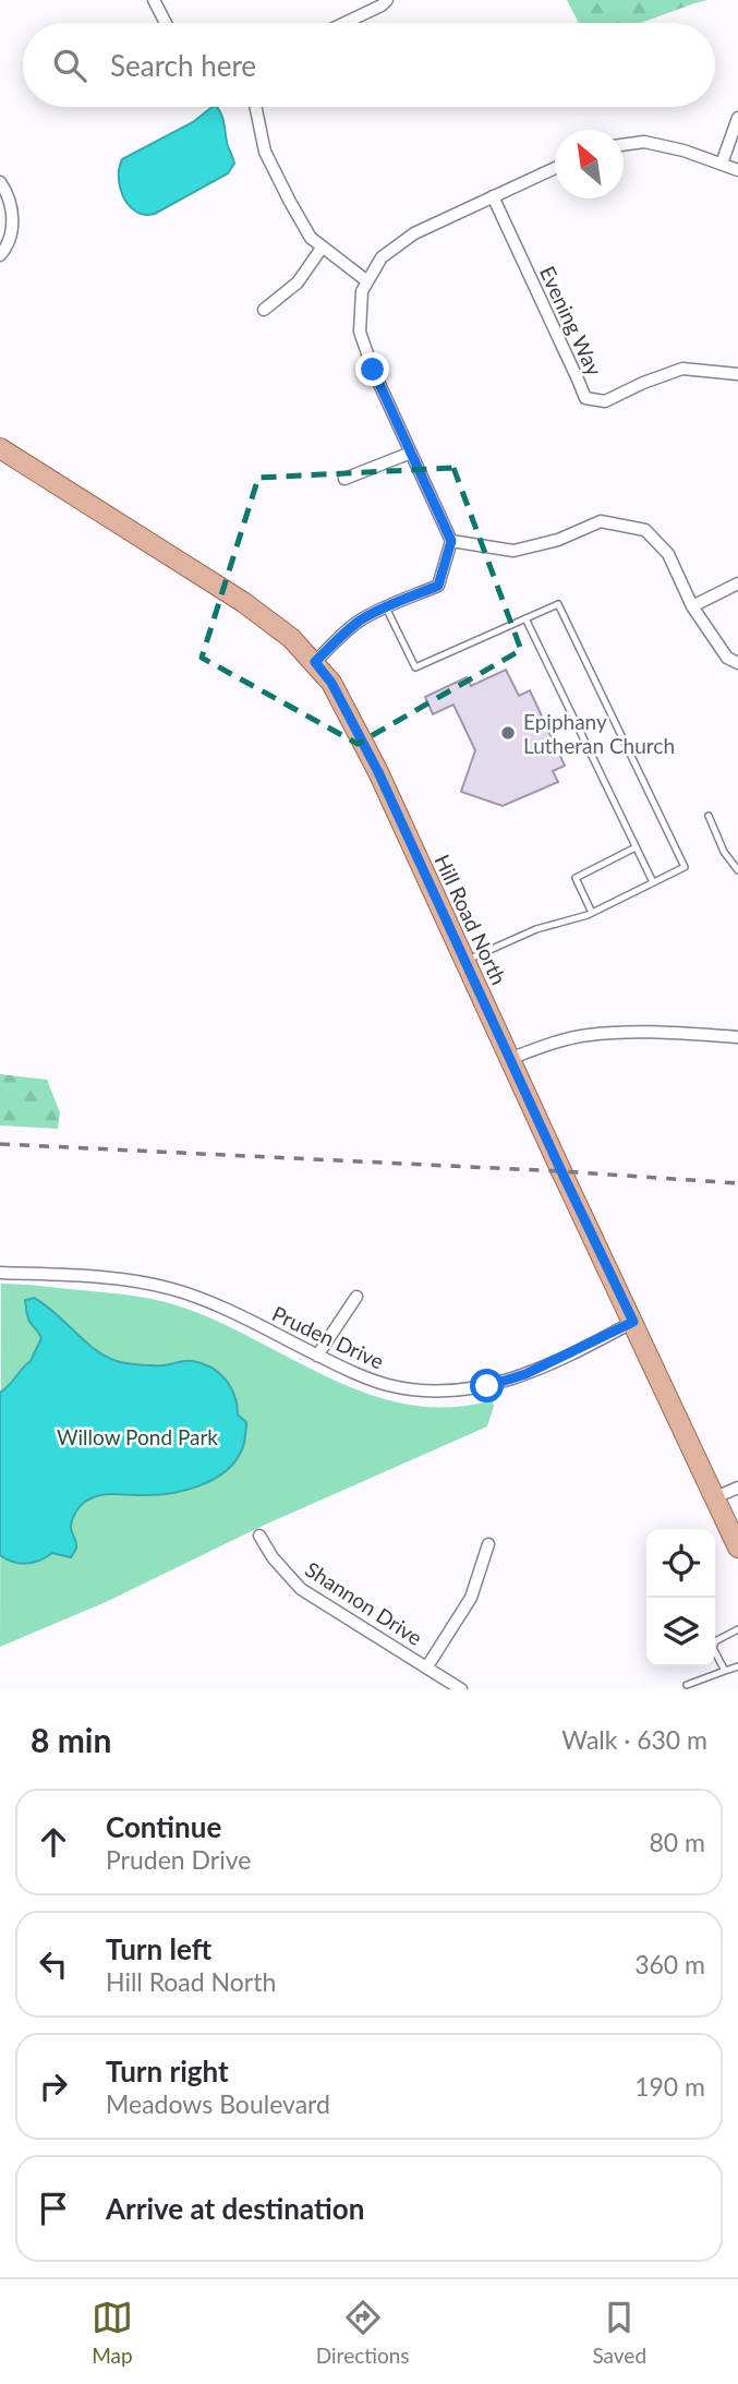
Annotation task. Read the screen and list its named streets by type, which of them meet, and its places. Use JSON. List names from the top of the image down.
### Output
{
  "streets": {
    "main road": ["Hill Road North"],
    "street": ["Evening Way", "Pruden Drive", "Shannon Drive"]
  },
  "crossings": [
    ["Hill Road North", "Pruden Drive"]
  ],
  "parks": ["Willow Pond Park"],
  "places": ["Epiphany Lutheran Church"],
  "north": "top left",
  "page": {
    "search": "Search here",
    "heading": ["8 min", "Walk · 630 m"],
    "list": [
      ["Continue", "Pruden Drive", "80 m"],
      ["Turn left", "Hill Road North", "360 m"],
      ["Turn right", "Meadows Boulevard", "190 m"],
      "Arrive at destination"
    ],
    "nav": ["Map", "Directions", "Saved"]
  }
}
